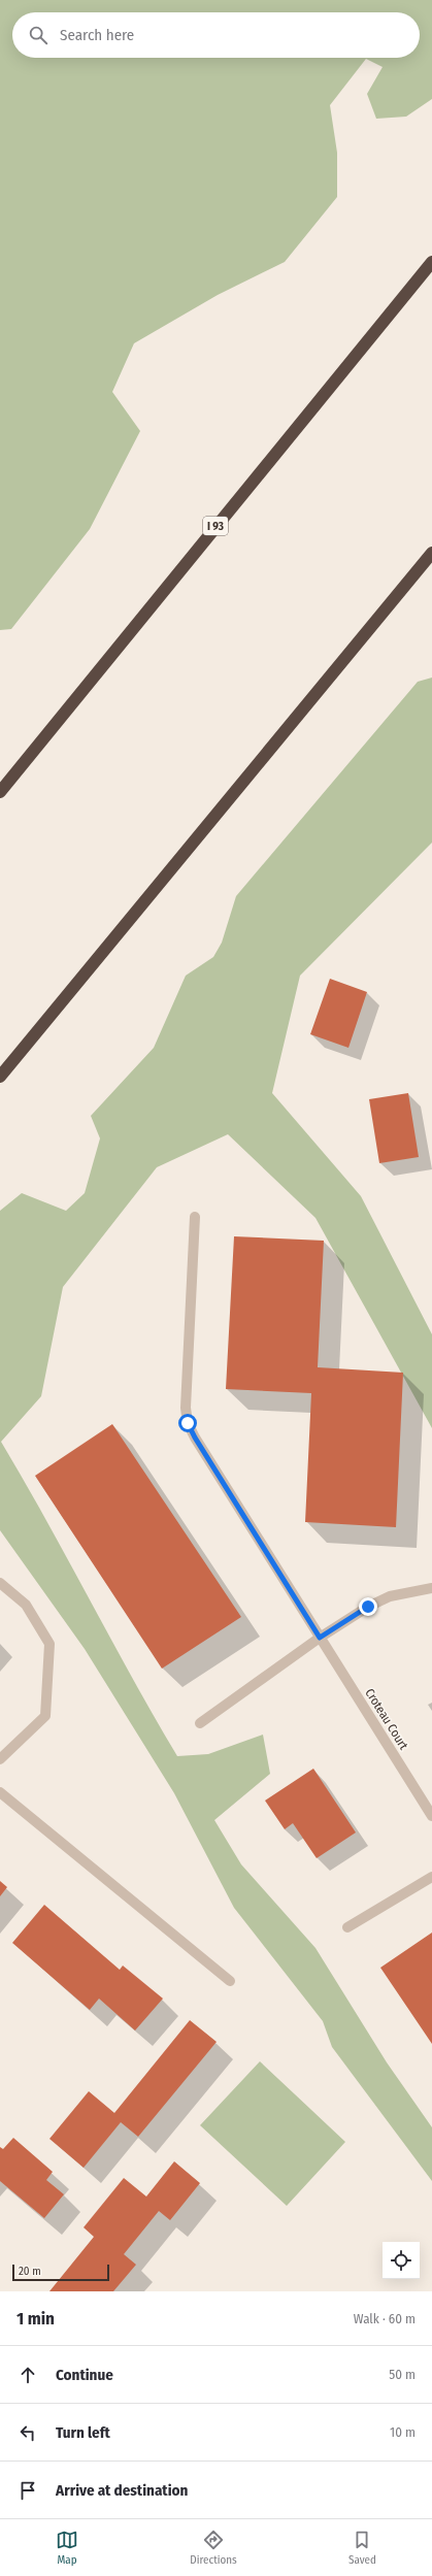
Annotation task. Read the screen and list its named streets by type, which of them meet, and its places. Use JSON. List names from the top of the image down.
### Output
{
  "streets": {
    "highway": ["I 93"],
    "street": ["Croteau Court"]
  },
  "scale_bar": "20 m",
  "page": {
    "search": "Search here",
    "scale": "20 m",
    "heading": ["1 min", "Walk · 60 m"],
    "list": [
      ["Continue", "50 m"],
      ["Turn left", "10 m"],
      "Arrive at destination"
    ],
    "nav": ["Map", "Directions", "Saved"]
  }
}
